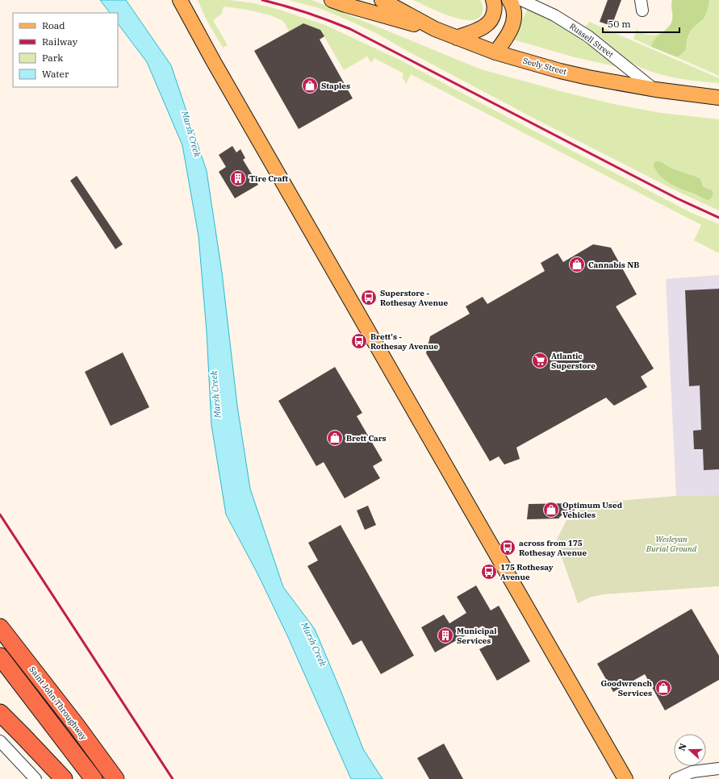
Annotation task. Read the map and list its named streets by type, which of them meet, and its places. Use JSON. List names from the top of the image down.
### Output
{
  "streets": {
    "highway": ["Saint John Throughway"],
    "main road": ["Seely Street"],
    "street": ["Russell Street"]
  },
  "crossings": [
    ["Russell Street", "Seely Street"]
  ],
  "water": ["Marsh Creek"],
  "parks": ["Wesleyan Burial Ground"],
  "places": {
    "shop": [
      "Staples",
      "Cannabis NB",
      "Brett Cars",
      "Optimum Used Vehicles",
      "Goodwrench Services"
    ],
    "building": ["Tire Craft", "Municipal Services"],
    "bus stop": [
      "Superstore - Rothesay Avenue",
      "Brett's - Rothesay Avenue",
      "across from 175 Rothesay Avenue",
      "175 Rothesay Avenue"
    ],
    "supermarket": ["Atlantic Superstore"]
  },
  "legend": [
    "Road",
    "Railway",
    "Park",
    "Water"
  ],
  "scale_bar": "50 m",
  "north": "left"
}
